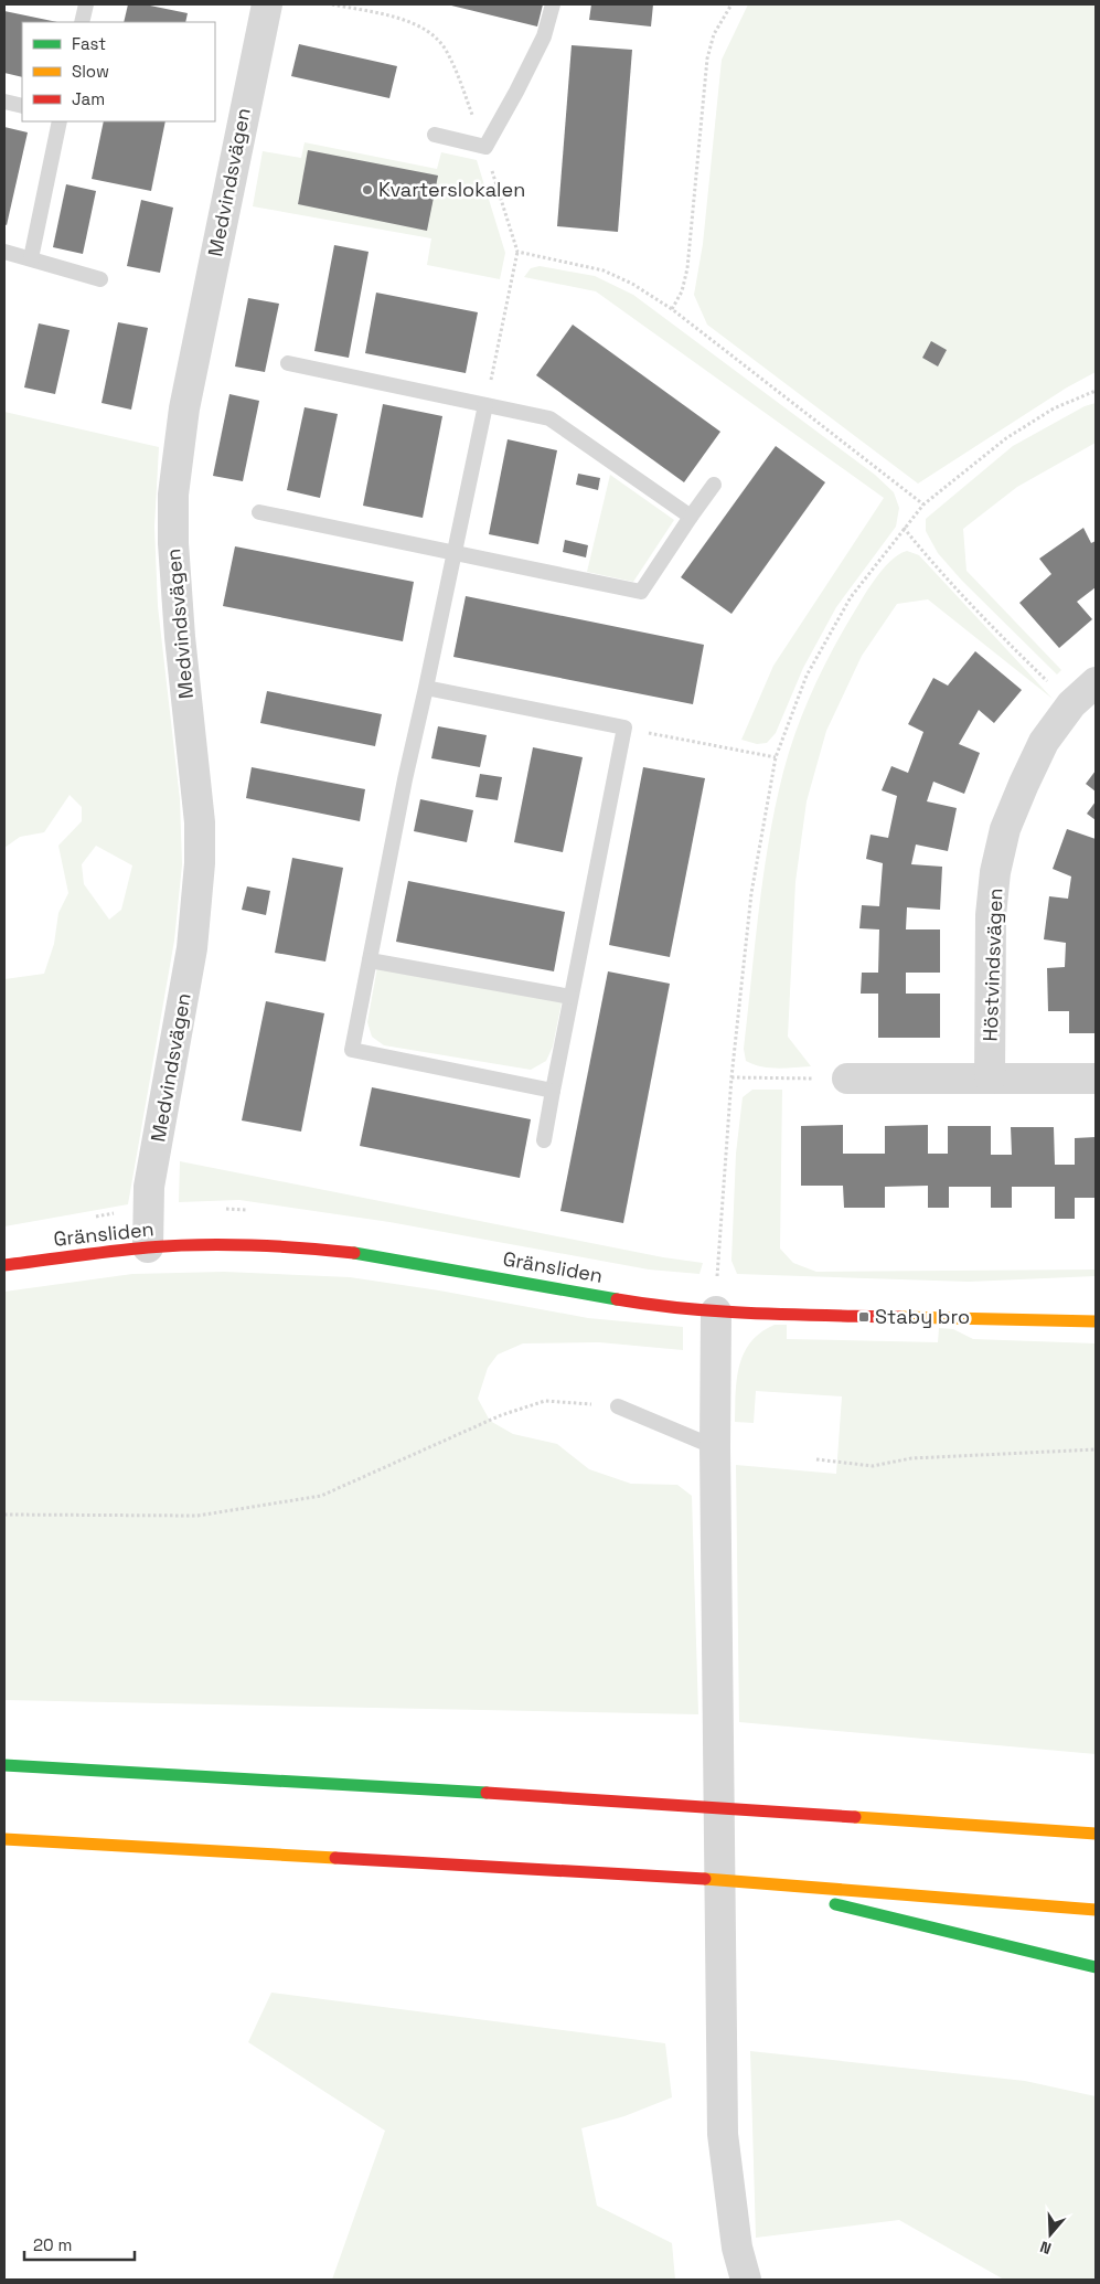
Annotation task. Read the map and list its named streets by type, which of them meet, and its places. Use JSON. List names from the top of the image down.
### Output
{
  "streets": {
    "main road": ["Gränsliden"],
    "street": ["Medvindsvägen", "Höstvindsvägen"]
  },
  "crossings": [
    ["Medvindsvägen", "Gränsliden"]
  ],
  "places": {
    "other": ["Kvarterslokalen"],
    "transit": ["Staby bro"]
  },
  "legend": ["Fast", "Slow", "Jam"],
  "scale_bar": "20 m",
  "north": "bottom"
}
